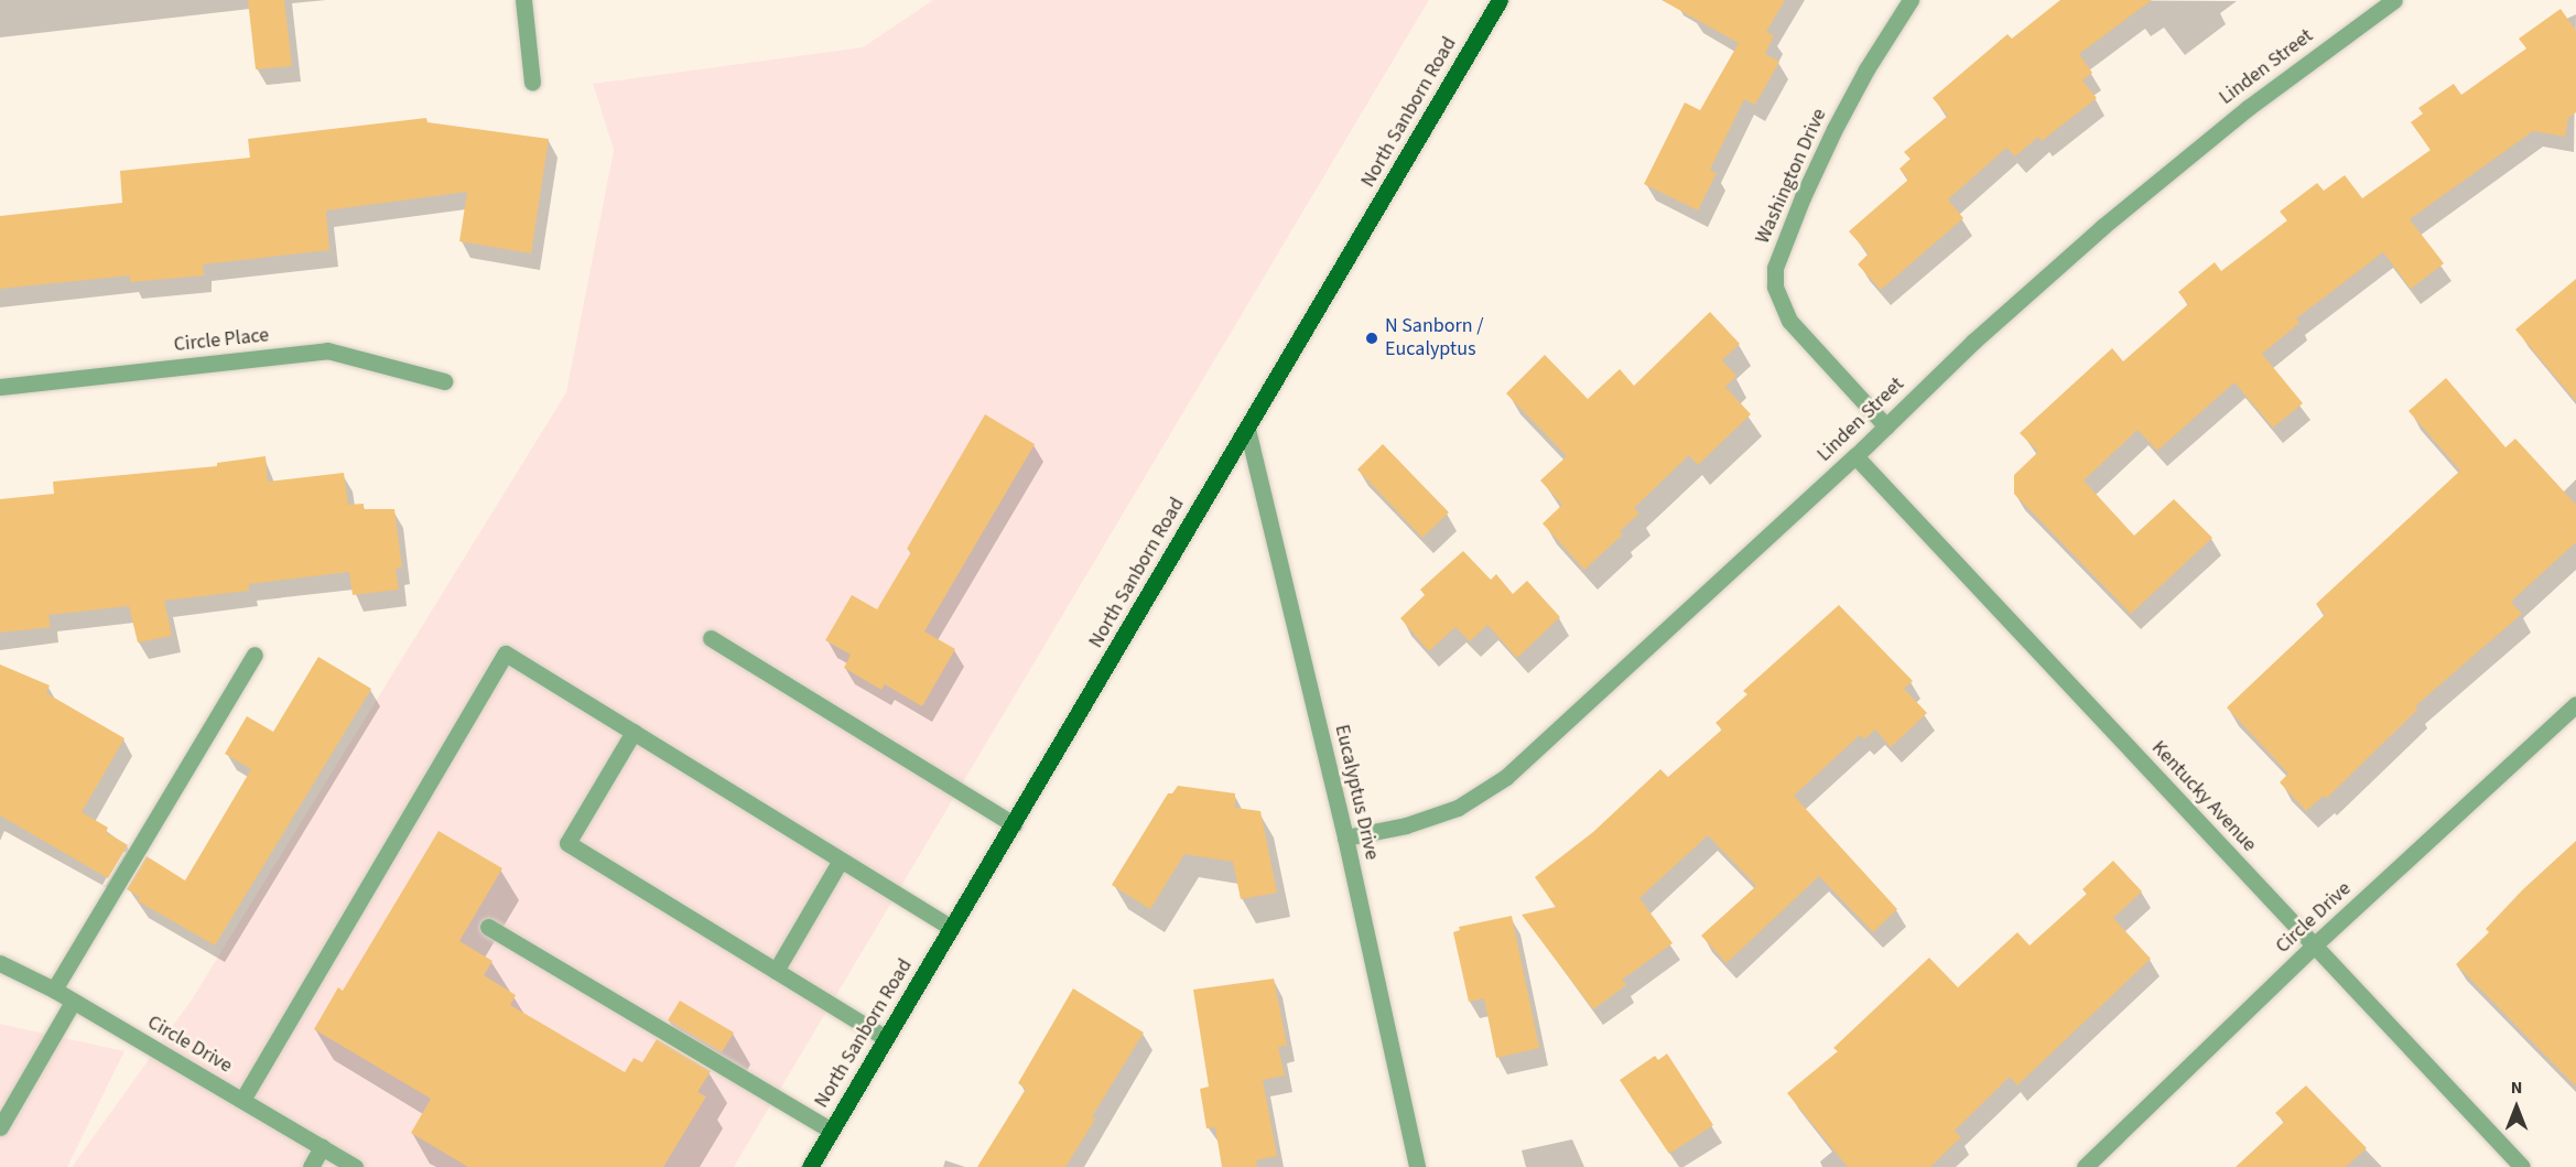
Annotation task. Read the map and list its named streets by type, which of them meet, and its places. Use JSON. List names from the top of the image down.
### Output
{
  "streets": {
    "main road": ["North Sanborn Road"],
    "street": [
      "Linden Street",
      "Washington Drive",
      "Circle Place",
      "Eucalyptus Drive",
      "Kentucky Avenue",
      "Circle Drive"
    ]
  },
  "crossings": [
    ["Linden Street", "Washington Drive"],
    ["Linden Street", "Eucalyptus Drive"],
    ["Linden Street", "Kentucky Avenue"],
    ["North Sanborn Road", "Eucalyptus Drive"],
    ["Kentucky Avenue", "Circle Drive"]
  ],
  "places": ["N Sanborn / Eucalyptus"],
  "north": "top"
}
